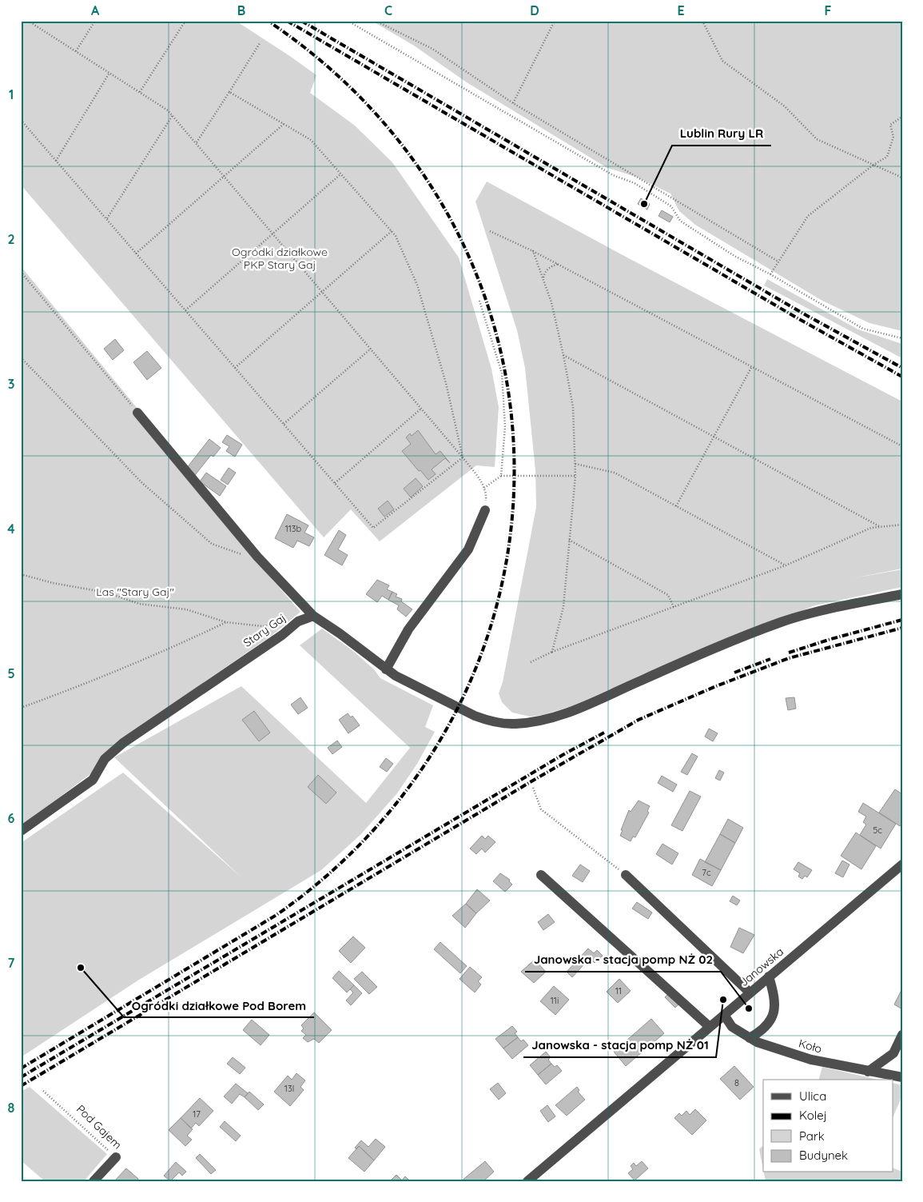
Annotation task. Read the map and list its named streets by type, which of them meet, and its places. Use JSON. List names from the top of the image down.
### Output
{
  "streets": {
    "street": [
      "Stary Gaj",
      "Janowska",
      "Koło",
      "Pod Gajem"
    ]
  },
  "crossings": [
    ["Janowska", "Koło"]
  ],
  "parks": ["Ogródki działkowe PKP Stary Gaj", "Las \"Stary Gaj\""],
  "places": [
    "Lublin Rury LR",
    "Ogródki działkowe Pod Borem",
    "Janowska - stacja pomp NŻ 01",
    "Janowska - stacja pomp NŻ 02"
  ],
  "house_numbers": [
    "113b",
    "5c",
    "7c",
    "11",
    "11i",
    "8",
    "13l",
    "17"
  ],
  "legend": [
    "Ulica",
    "Kolej",
    "Park",
    "Budynek"
  ],
  "grid": {
    "columns": [
      "A",
      "B",
      "C",
      "D",
      "E",
      "F"
    ],
    "rows": [
      "1",
      "2",
      "3",
      "4",
      "5",
      "6",
      "7",
      "8"
    ]
  }
}
